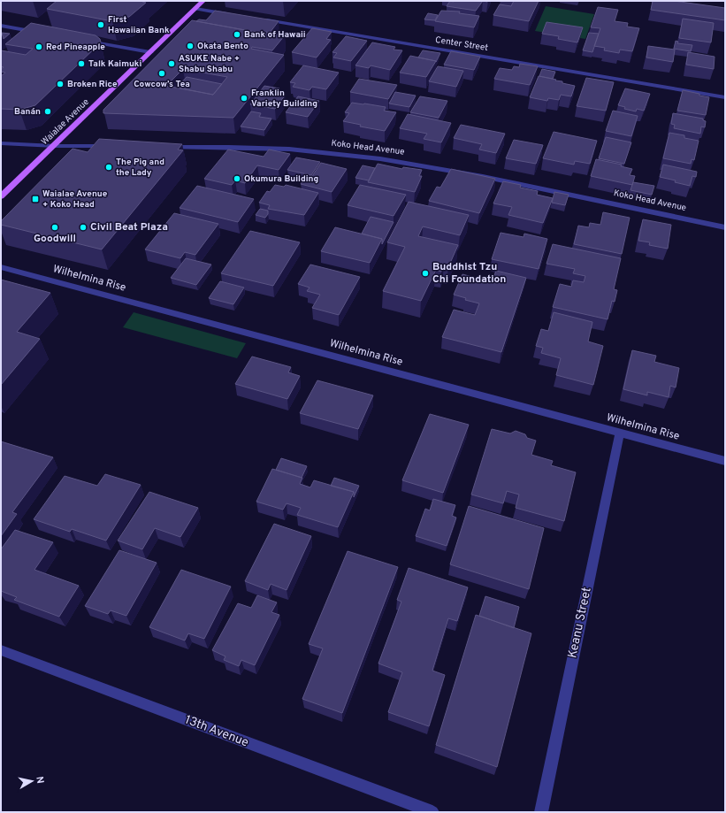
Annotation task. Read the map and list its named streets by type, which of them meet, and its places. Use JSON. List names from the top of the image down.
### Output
{
  "streets": {
    "main road": ["Waialae Avenue"],
    "street": [
      "Center Street",
      "Koko Head Avenue",
      "Wilhelmina Rise",
      "Keanu Street",
      "13th Avenue"
    ]
  },
  "crossings": [
    ["Wilhelmina Rise", "Keanu Street"]
  ],
  "places": {
    "other": [
      "First Hawaiian Bank",
      "Bank of Hawaii",
      "Okata Bento",
      "Red Pineapple",
      "Talk Kaimuki",
      "ASUKE Nabe + Shabu Shabu",
      "Cowcow’s Tea",
      "Broken Rice",
      "Franklin Variety Building",
      "Banán",
      "The Pig and the Lady",
      "Okumura Building",
      "Goodwill",
      "Civil Beat Plaza",
      "Buddhist Tzu Chi Foundation"
    ],
    "transit": ["Waialae Avenue + Koko Head"]
  },
  "north": "right"
}
